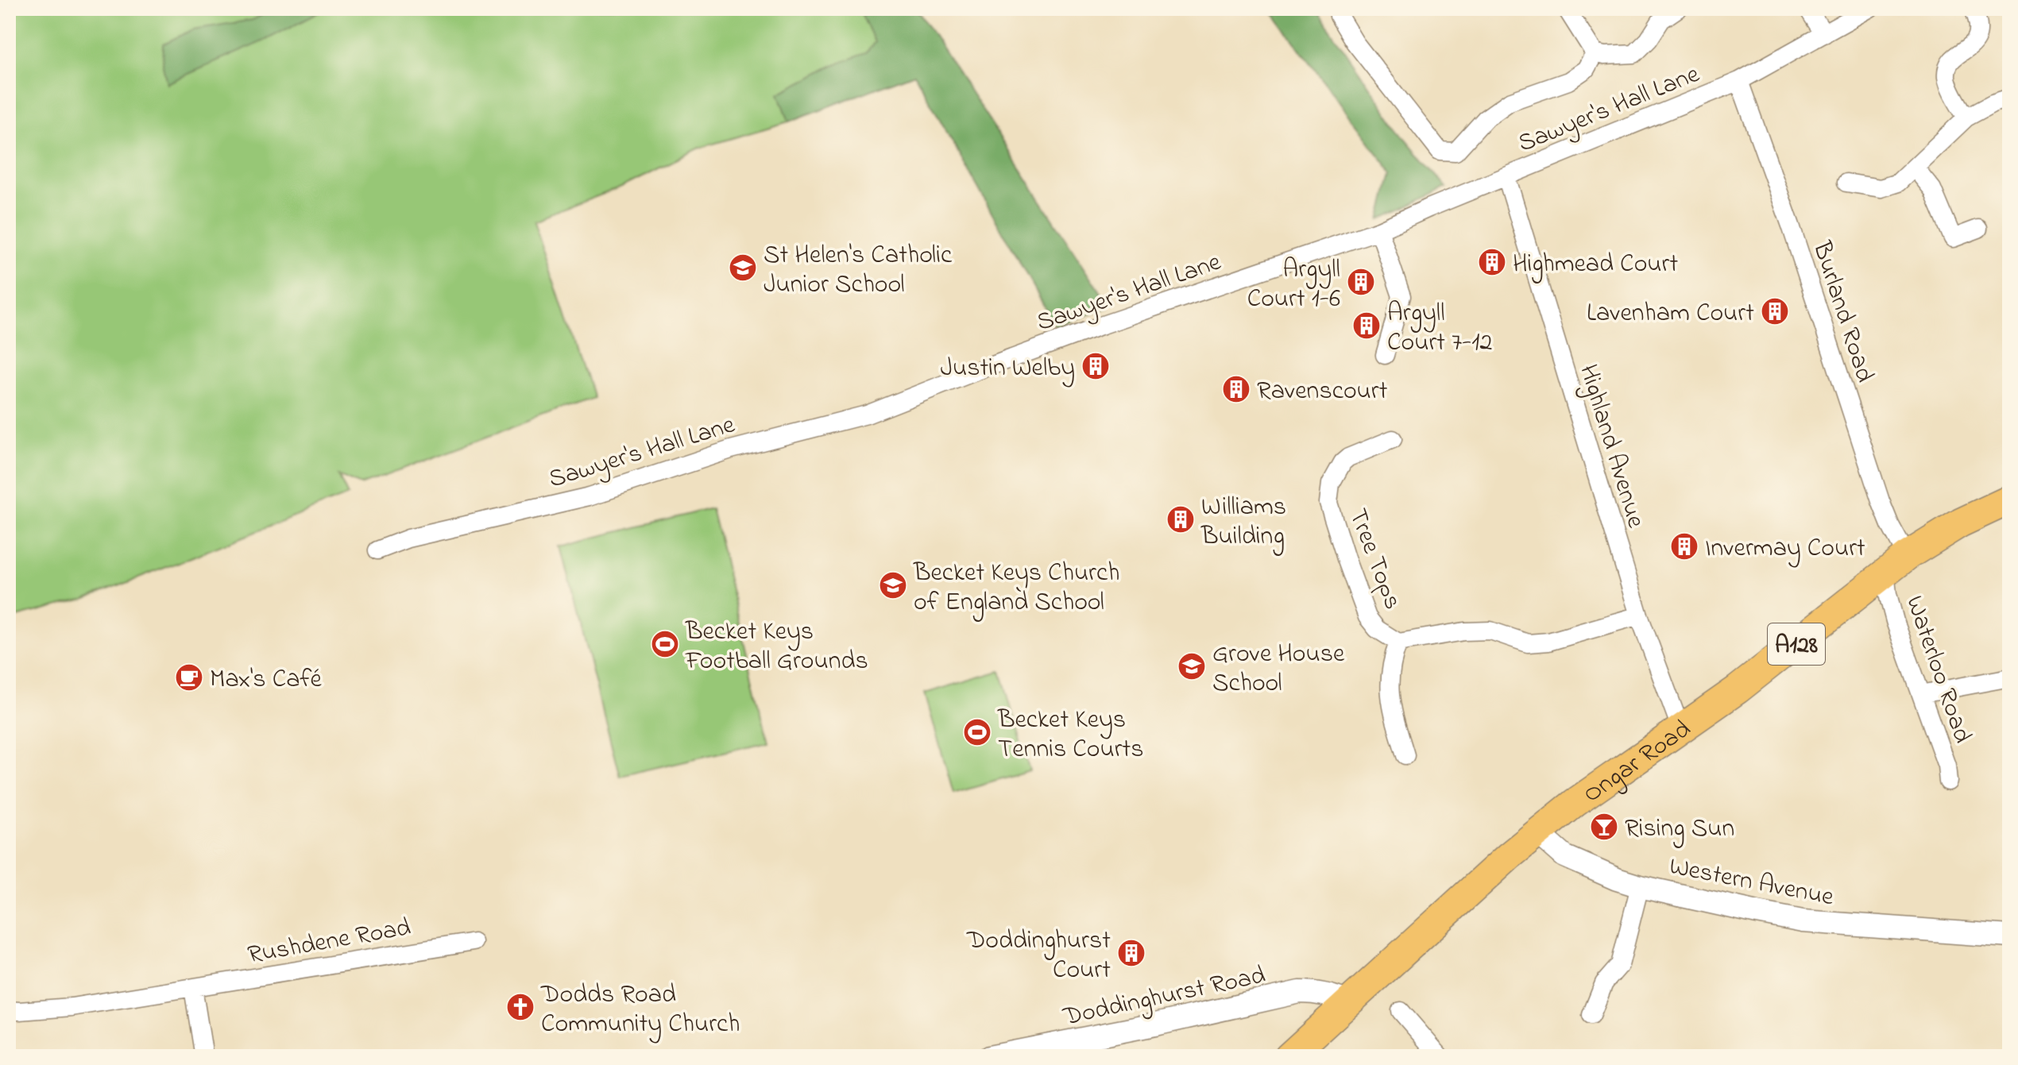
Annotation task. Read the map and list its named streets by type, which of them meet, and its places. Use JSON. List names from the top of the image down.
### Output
{
  "streets": {
    "main road": ["A128", "Ongar Road"],
    "street": [
      "Sawyer's Hall Lane",
      "Burland Road",
      "Highland Avenue",
      "Tree Tops",
      "Waterloo Road",
      "Western Avenue",
      "Rushdene Road",
      "Doddinghurst Road"
    ]
  },
  "crossings": [
    ["Sawyer's Hall Lane", "Burland Road"],
    ["Sawyer's Hall Lane", "Highland Avenue"],
    ["Burland Road", "Waterloo Road"],
    ["Burland Road", "Ongar Road"],
    ["Highland Avenue", "Tree Tops"],
    ["Highland Avenue", "Ongar Road"],
    ["Waterloo Road", "Ongar Road"],
    ["Ongar Road", "Western Avenue"],
    ["Ongar Road", "Doddinghurst Road"]
  ],
  "places": {
    "building": [
      "Highmead Court",
      "Argyll Court 1-6",
      "Lavenham Court",
      "Argyll Court 7-12",
      "Justin Welby",
      "Ravenscourt",
      "Williams Building",
      "Invermay Court",
      "Doddinghurst Court"
    ],
    "school or university": ["St Helen's Catholic Junior School", "Becket Keys Church of England School", "Grove House School"],
    "sports": ["Becket Keys Football Grounds", "Becket Keys Tennis Courts"],
    "cafe": ["Max's Café"],
    "bar": ["Rising Sun"],
    "church": ["Dodds Road Community Church"]
  }
}
